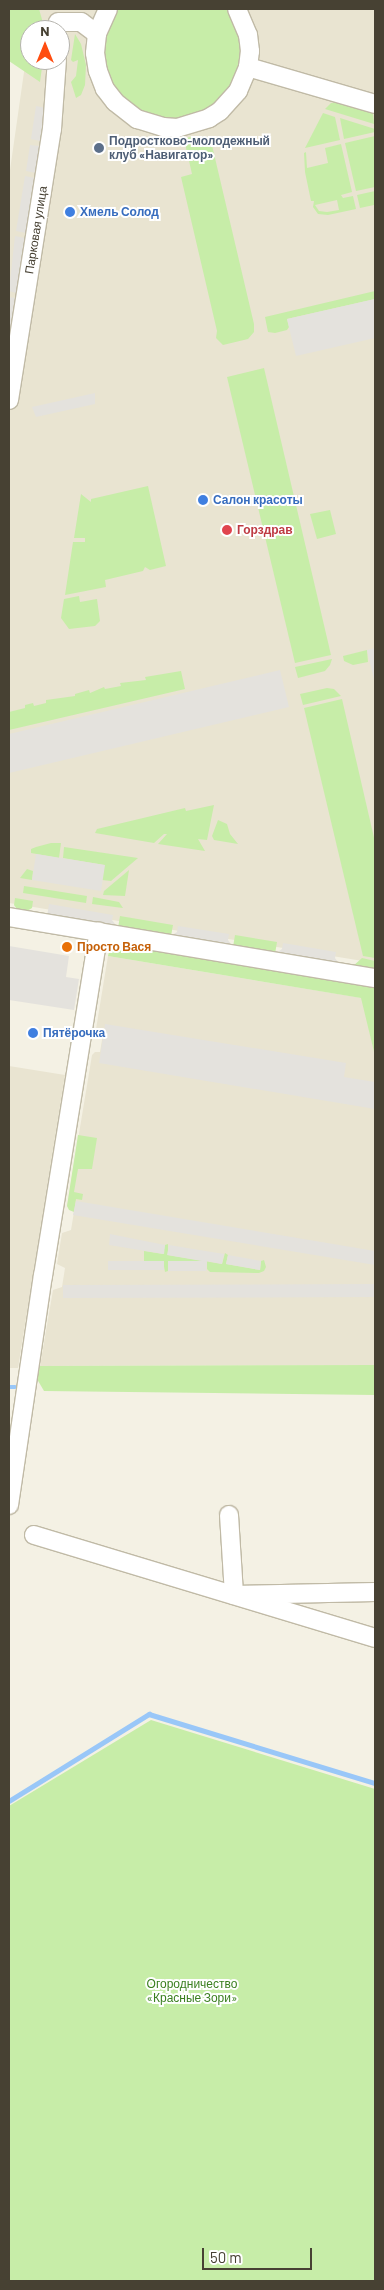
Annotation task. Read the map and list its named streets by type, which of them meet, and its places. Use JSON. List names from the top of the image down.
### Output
{
  "streets": {
    "street": ["Парковая улица"]
  },
  "parks": ["Огородничество «Красные Зори»"],
  "places": [
    "Подростково-молодежный клуб «Навигатор»",
    "Хмель Солод",
    "Салон красоты",
    "Горздрав",
    "Просто Вася",
    "Пятёрочка"
  ],
  "scale_bar": "50 m",
  "north": "top"
}
